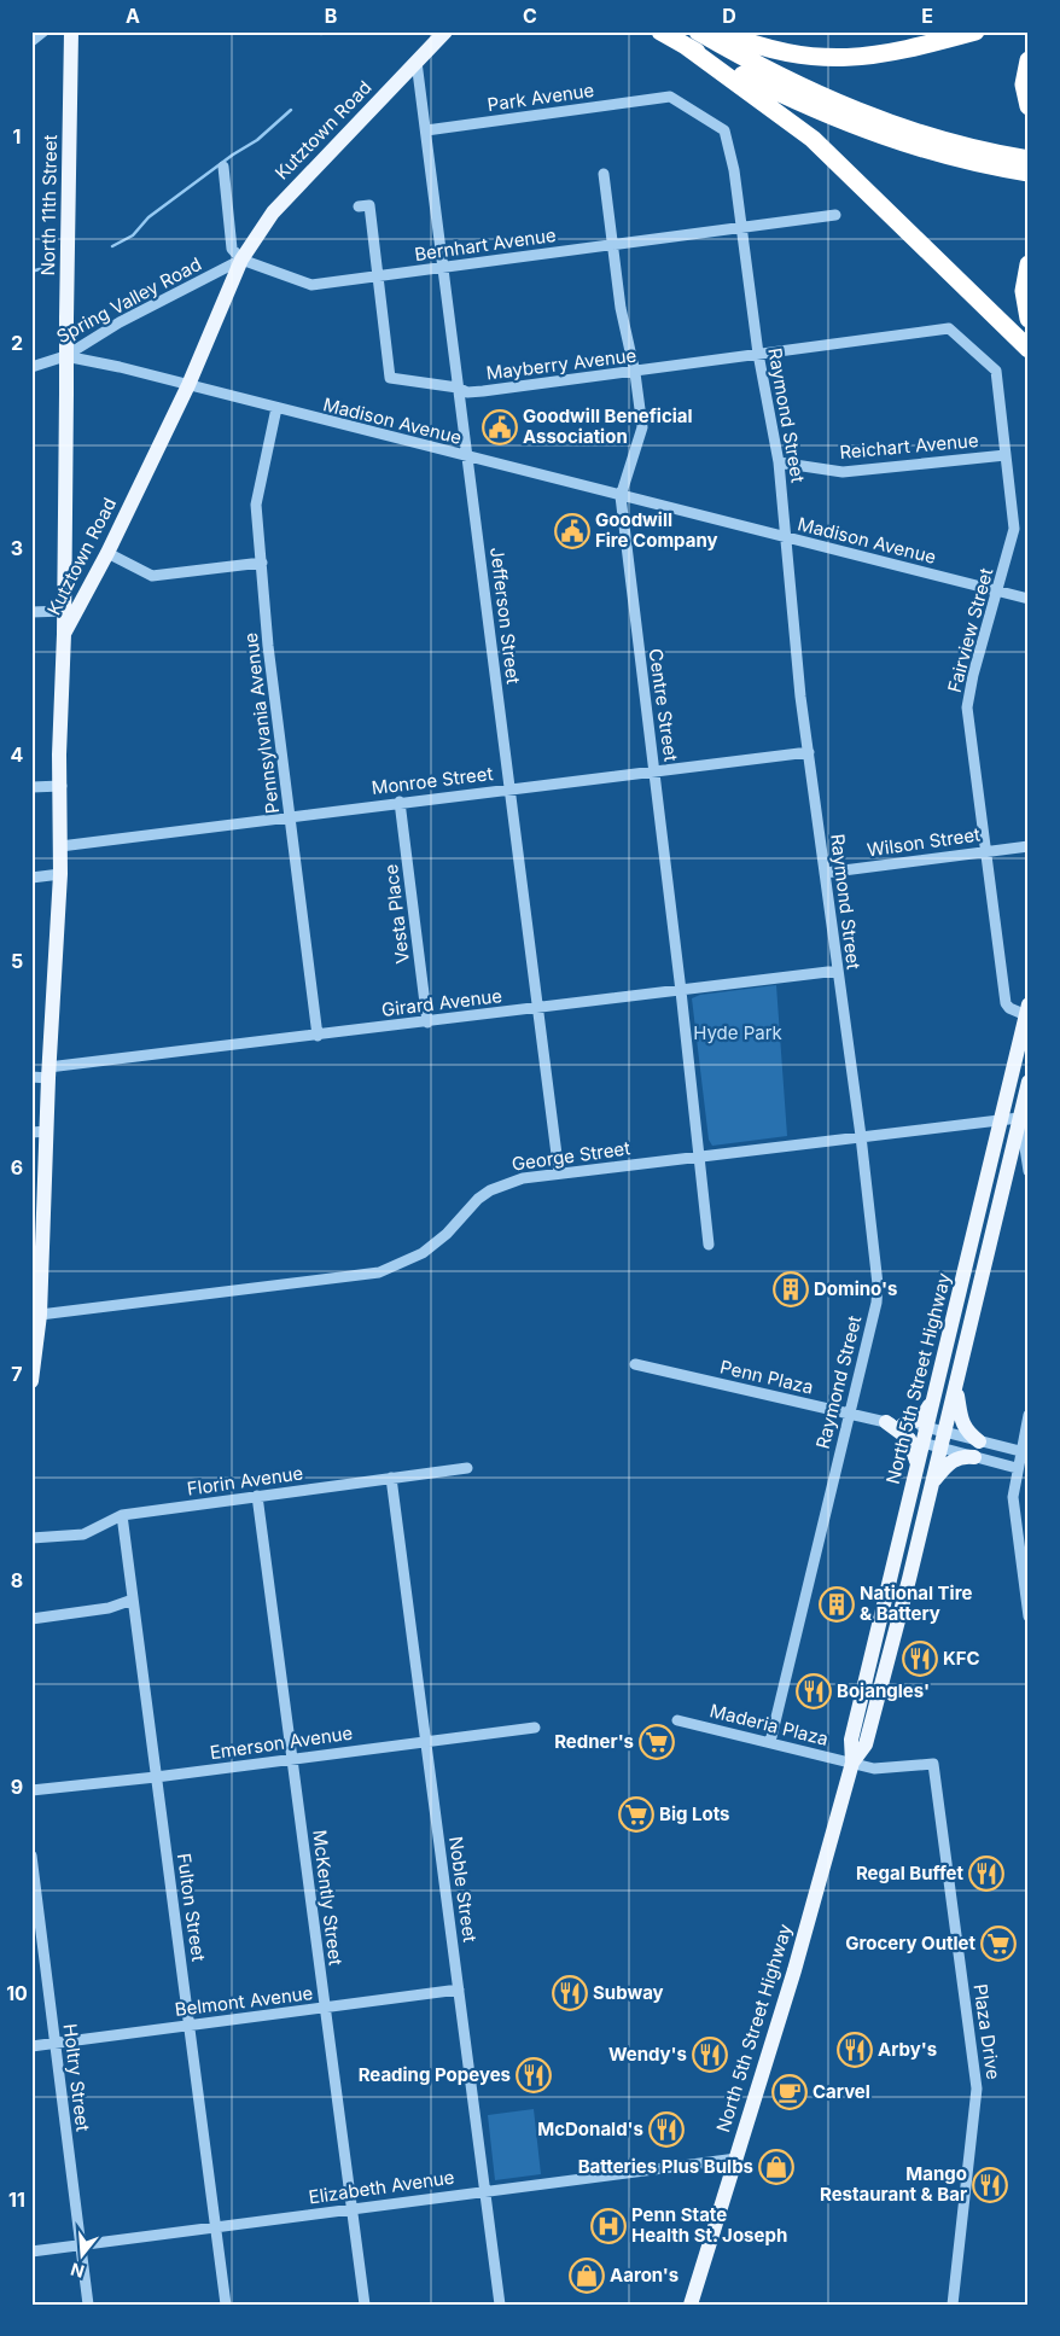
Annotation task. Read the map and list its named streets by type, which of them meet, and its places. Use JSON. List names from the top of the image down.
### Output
{
  "streets": {
    "main road": ["Kutztown Road", "North 11th Street", "North 5th Street Highway"],
    "street": [
      "Park Avenue",
      "Bernhart Avenue",
      "Spring Valley Road",
      "Mayberry Avenue",
      "Raymond Street",
      "Madison Avenue",
      "Reichart Avenue",
      "Jefferson Street",
      "Fairview Street",
      "Centre Street",
      "Pennsylvania Avenue",
      "Monroe Street",
      "Wilson Street",
      "Vesta Place",
      "Girard Avenue",
      "George Street",
      "Penn Plaza",
      "Florin Avenue",
      "Maderia Plaza",
      "Emerson Avenue",
      "Noble Street",
      "McKently Street",
      "Fulton Street",
      "Belmont Avenue",
      "Plaza Drive",
      "Holtry Street",
      "Elizabeth Avenue"
    ]
  },
  "crossings": [
    ["Park Avenue", "Raymond Street"],
    ["Park Avenue", "Jefferson Street"],
    ["Kutztown Road", "North 11th Street"],
    ["Kutztown Road", "Bernhart Avenue"],
    ["Kutztown Road", "Spring Valley Road"],
    ["Kutztown Road", "Madison Avenue"],
    ["Kutztown Road", "Jefferson Street"],
    ["Kutztown Road", "Monroe Street"],
    ["Kutztown Road", "Girard Avenue"],
    ["Kutztown Road", "George Street"],
    ["Bernhart Avenue", "Spring Valley Road"],
    ["Bernhart Avenue", "Mayberry Avenue"],
    ["Bernhart Avenue", "Raymond Street"],
    ["Bernhart Avenue", "Jefferson Street"],
    ["Bernhart Avenue", "Centre Street"],
    ["Spring Valley Road", "Madison Avenue"],
    ["Mayberry Avenue", "Raymond Street"],
    ["Mayberry Avenue", "Jefferson Street"],
    ["Mayberry Avenue", "Fairview Street"],
    ["Mayberry Avenue", "Centre Street"],
    ["Raymond Street", "Madison Avenue"],
    ["Raymond Street", "Reichart Avenue"],
    ["Raymond Street", "Monroe Street"],
    ["Raymond Street", "Wilson Street"],
    ["Raymond Street", "Girard Avenue"],
    ["Raymond Street", "George Street"],
    ["Raymond Street", "Penn Plaza"],
    ["Raymond Street", "Maderia Plaza"],
    ["Madison Avenue", "Jefferson Street"],
    ["Madison Avenue", "Fairview Street"],
    ["Madison Avenue", "Centre Street"],
    ["Madison Avenue", "Pennsylvania Avenue"],
    ["Reichart Avenue", "Fairview Street"],
    ["Jefferson Street", "Monroe Street"],
    ["Jefferson Street", "Girard Avenue"],
    ["Jefferson Street", "George Street"],
    ["Fairview Street", "Wilson Street"],
    ["Fairview Street", "North 5th Street Highway"],
    ["Centre Street", "Monroe Street"],
    ["Centre Street", "Girard Avenue"],
    ["Centre Street", "George Street"],
    ["Pennsylvania Avenue", "Monroe Street"],
    ["Pennsylvania Avenue", "Girard Avenue"],
    ["Monroe Street", "Vesta Place"],
    ["Vesta Place", "Girard Avenue"],
    ["George Street", "North 5th Street Highway"],
    ["Penn Plaza", "North 5th Street Highway"],
    ["North 5th Street Highway", "Maderia Plaza"],
    ["North 5th Street Highway", "Elizabeth Avenue"],
    ["Florin Avenue", "Noble Street"],
    ["Florin Avenue", "McKently Street"],
    ["Florin Avenue", "Fulton Street"],
    ["Maderia Plaza", "Plaza Drive"],
    ["Emerson Avenue", "Noble Street"],
    ["Emerson Avenue", "McKently Street"],
    ["Emerson Avenue", "Fulton Street"],
    ["Noble Street", "Belmont Avenue"],
    ["Noble Street", "Elizabeth Avenue"],
    ["McKently Street", "Belmont Avenue"],
    ["McKently Street", "Elizabeth Avenue"],
    ["Fulton Street", "Belmont Avenue"],
    ["Fulton Street", "Elizabeth Avenue"],
    ["Belmont Avenue", "Holtry Street"],
    ["Holtry Street", "Elizabeth Avenue"]
  ],
  "parks": ["Hyde Park"],
  "places": {
    "public building": ["Goodwill Beneficial Association", "Goodwill Fire Company"],
    "building": ["Domino's", "National Tire & Battery"],
    "restaurant": [
      "KFC",
      "Bojangles'",
      "Regal Buffet",
      "Subway",
      "Arby's",
      "Wendy's",
      "Reading Popeyes",
      "McDonald's",
      "Mango Restaurant & Bar"
    ],
    "supermarket": ["Redner's", "Big Lots", "Grocery Outlet"],
    "cafe": ["Carvel"],
    "shop": ["Batteries Plus Bulbs", "Aaron's"],
    "hospital": ["Penn State Health St. Joseph"]
  },
  "north": "bottom",
  "grid": {
    "columns": [
      "A",
      "B",
      "C",
      "D",
      "E"
    ],
    "rows": [
      "1",
      "2",
      "3",
      "4",
      "5",
      "6",
      "7",
      "8",
      "9",
      "10",
      "11"
    ]
  }
}
